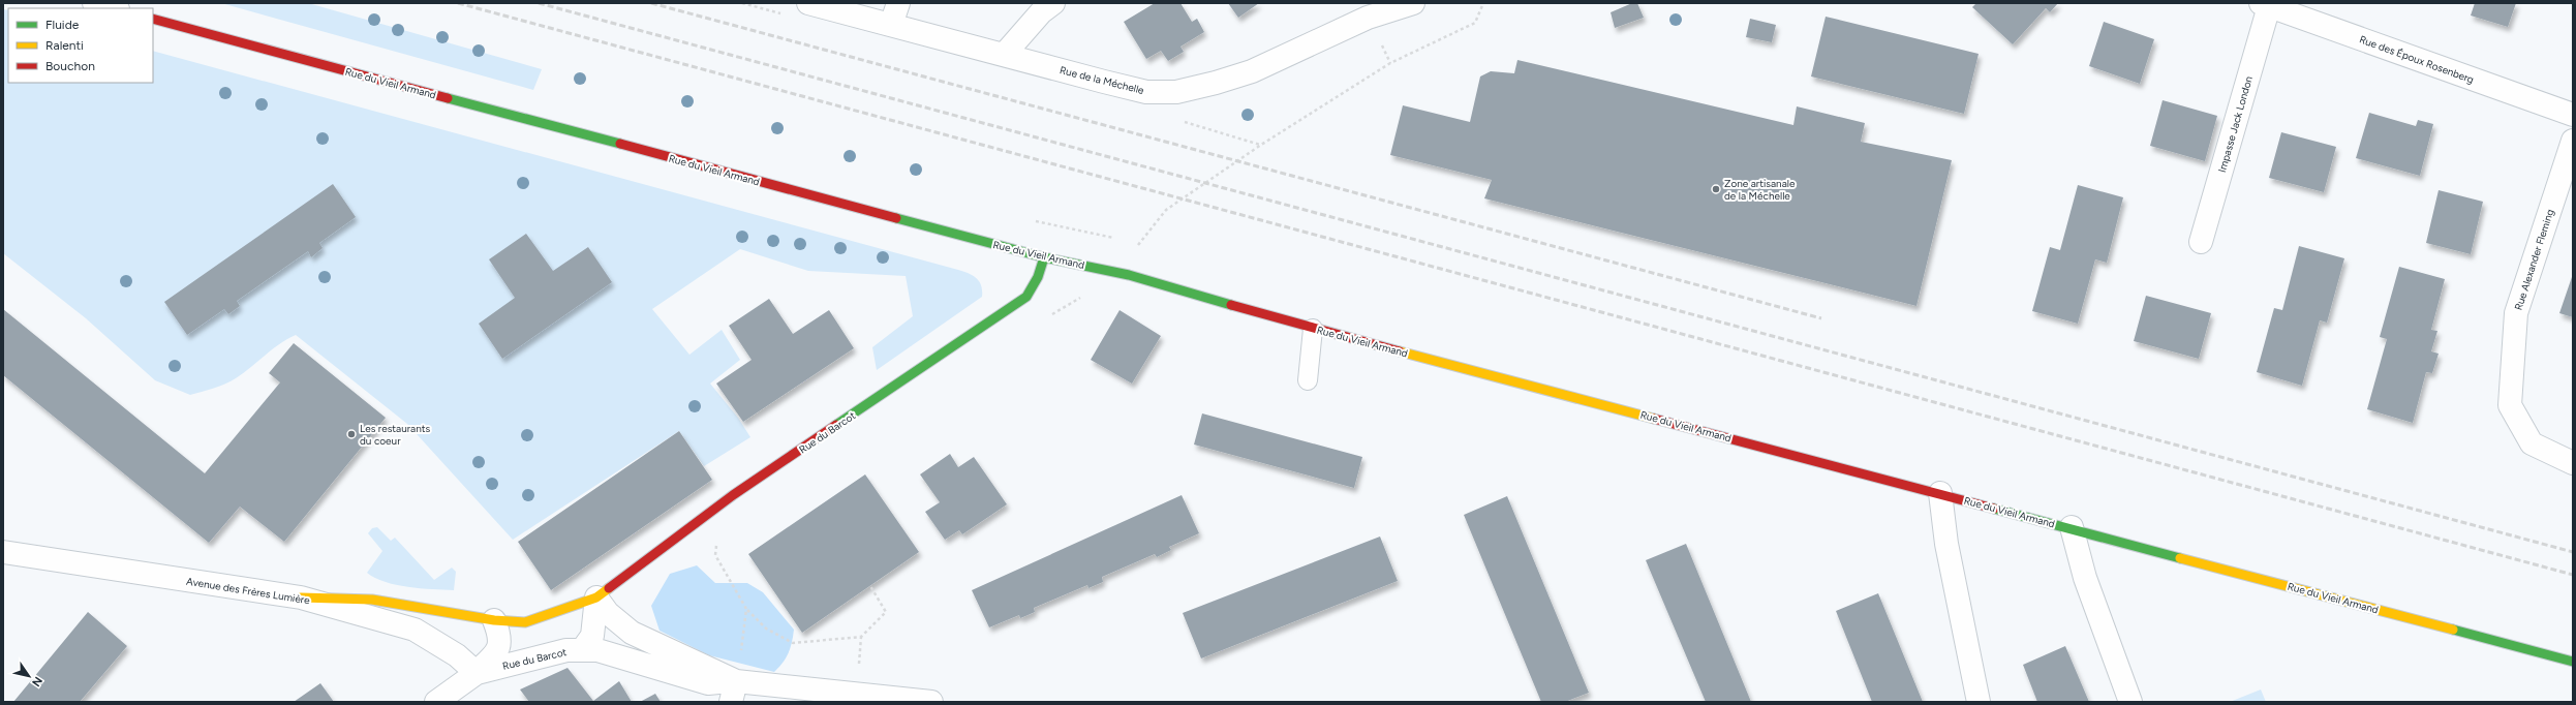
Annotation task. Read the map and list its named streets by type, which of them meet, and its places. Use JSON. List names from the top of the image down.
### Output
{
  "streets": {
    "street": [
      "Rue des Époux Rosenberg",
      "Rue de la Méchelle",
      "Rue du Vieil Armand",
      "Impasse Jack London",
      "Rue Alexander Fleming",
      "Rue du Barcot",
      "Avenue des Frères Lumière"
    ]
  },
  "crossings": [
    ["Rue des Époux Rosenberg", "Impasse Jack London"],
    ["Rue du Vieil Armand", "Rue du Barcot"],
    ["Rue du Barcot", "Avenue des Frères Lumière"]
  ],
  "places": ["Zone artisanale de la Méchelle", "Les restaurants du coeur"],
  "legend": ["Fluide", "Ralenti", "Bouchon"],
  "north": "bottom right"
}
